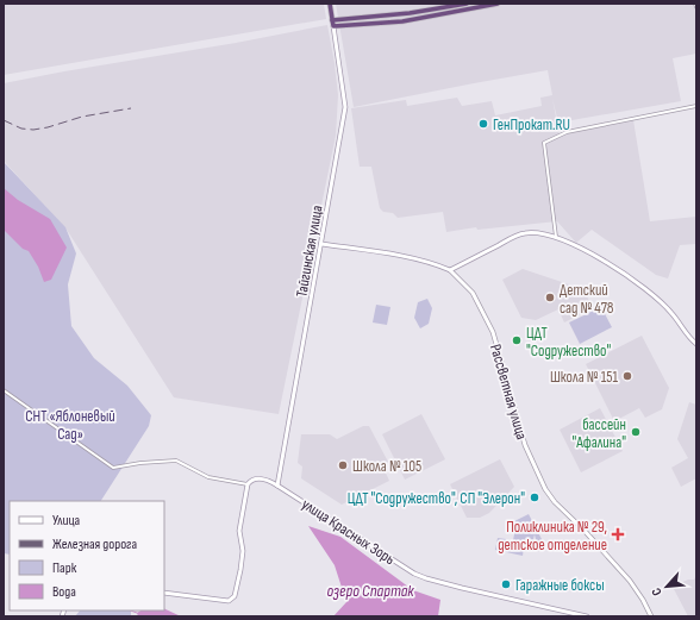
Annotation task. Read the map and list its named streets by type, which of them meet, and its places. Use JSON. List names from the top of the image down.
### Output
{
  "streets": {
    "highway": ["Тайгинская улица"],
    "main road": ["Рассветная улица", "улица Красных Зорь"]
  },
  "crossings": [
    ["Тайгинская улица", "Рассветная улица"],
    ["Тайгинская улица", "улица Красных Зорь"]
  ],
  "water": ["озеро Спартак"],
  "parks": ["СНТ «Яблоневый Сад»"],
  "places": {
    "other": [
      "ГенПрокат.RU",
      "Детский сад № 478",
      "ЦДТ \"Содружество\"",
      "Школа № 151",
      "бассейн \"Афалина\"",
      "Школа № 105",
      "ЦДТ \"Содружество\", СП \"Элерон\"",
      "Гаражные боксы"
    ],
    "health": ["Поликлиника № 29, детское отделение"]
  },
  "legend": [
    "Улица",
    "Железная дорога",
    "Парк",
    "Вода"
  ],
  "north": "bottom left"
}
